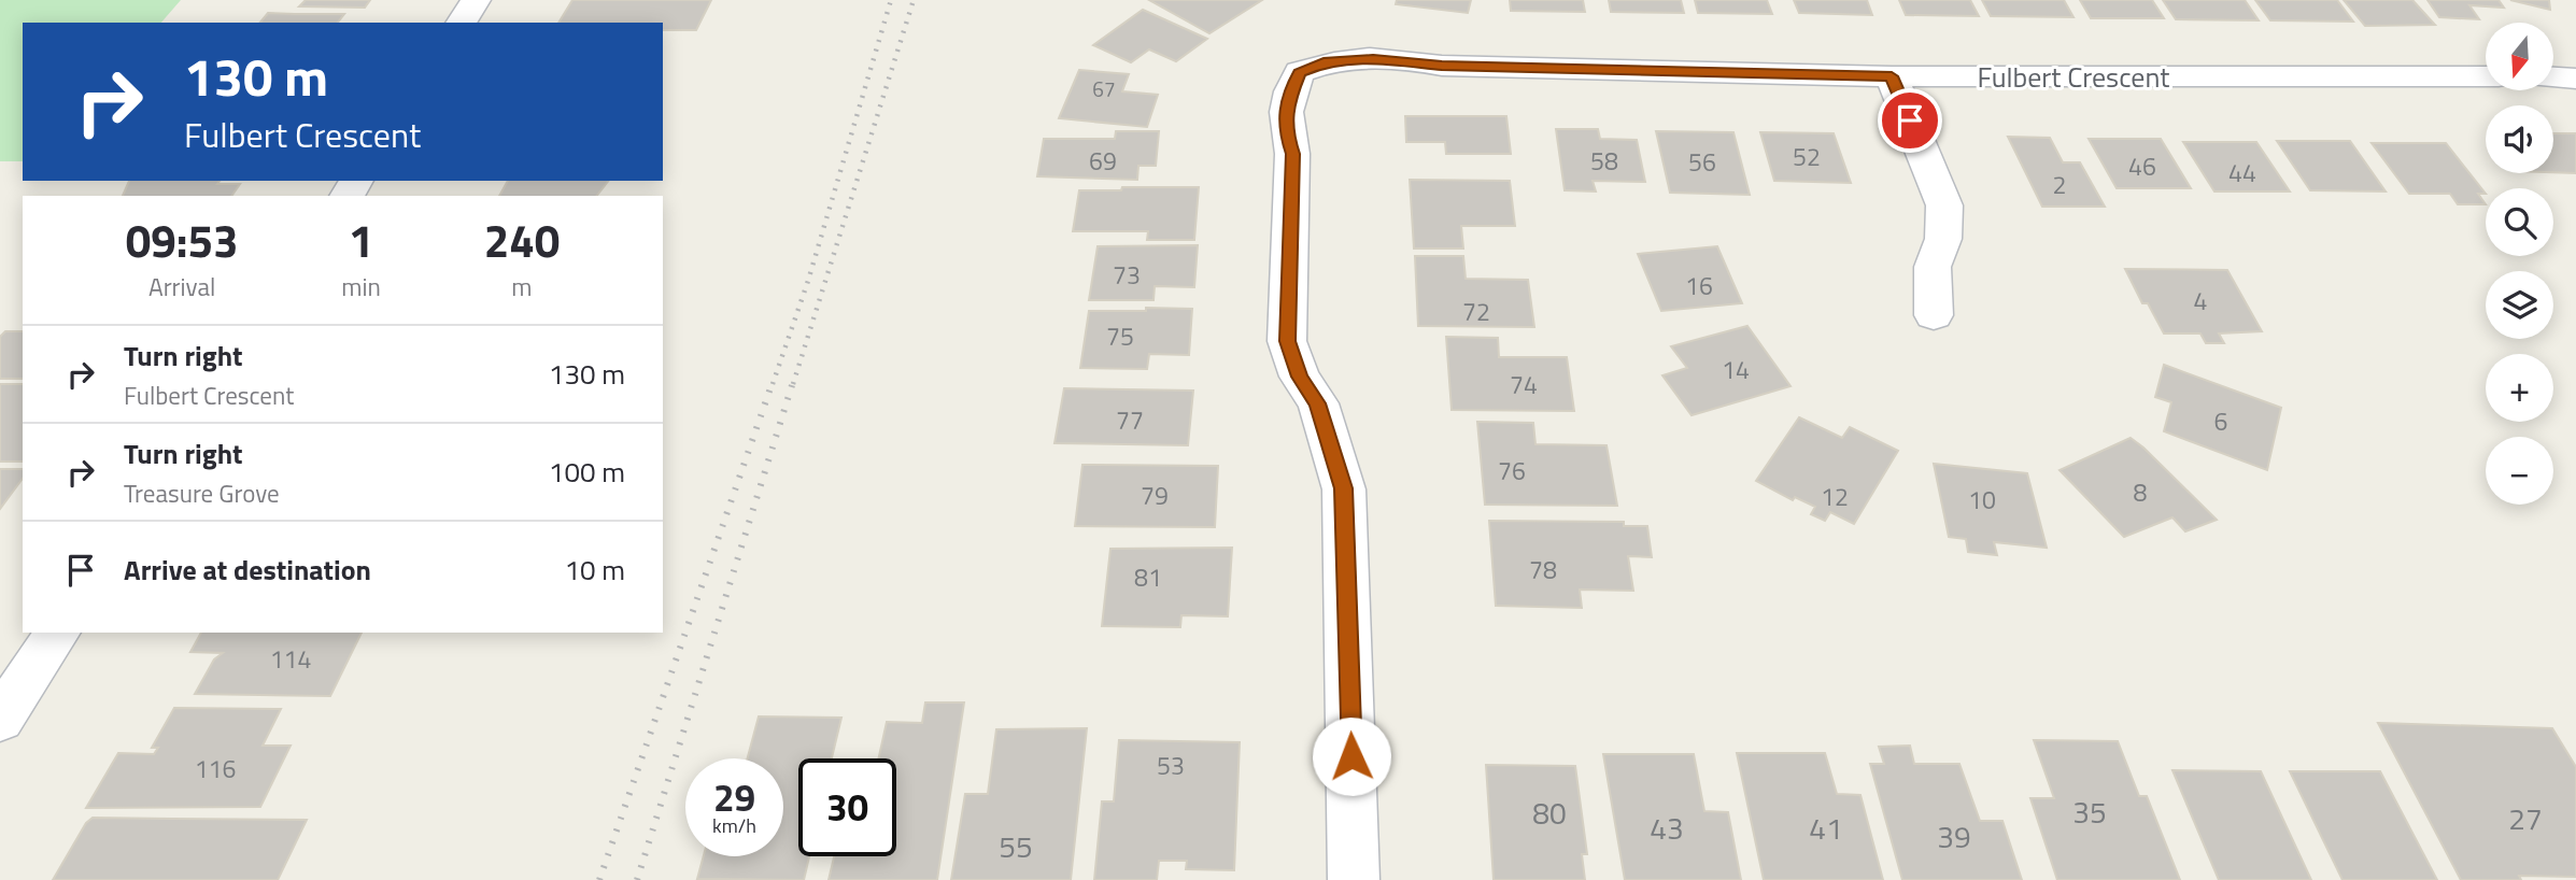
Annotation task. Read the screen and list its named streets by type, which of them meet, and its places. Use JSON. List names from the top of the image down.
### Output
{
  "streets": {
    "street": ["Fulbert Crescent"]
  },
  "house_numbers": [
    "67",
    "52",
    "69",
    "58",
    "56",
    "46",
    "44",
    "2",
    "73",
    "16",
    "4",
    "72",
    "75",
    "14",
    "74",
    "77",
    "6",
    "76",
    "8",
    "79",
    "12",
    "10",
    "78",
    "81",
    "114",
    "53",
    "116",
    "35",
    "80",
    "27",
    "43",
    "41",
    "39",
    "55"
  ],
  "north": "bottom",
  "page": {
    "map_buttons": ["+", "−"],
    "turn": ["130 m", "Fulbert Crescent"],
    "eta": [
      "09:53",
      "Arrival",
      "1",
      "min",
      "240",
      "m"
    ],
    "list": [
      {
        "name": "Turn right",
        "note": "Fulbert Crescent",
        "value": "130 m"
      },
      {
        "name": "Turn right",
        "note": "Treasure Grove",
        "value": "100 m"
      },
      {
        "name": "Arrive at destination",
        "value": "10 m"
      }
    ],
    "speed": "29 km/h",
    "limit": "30"
  }
}
